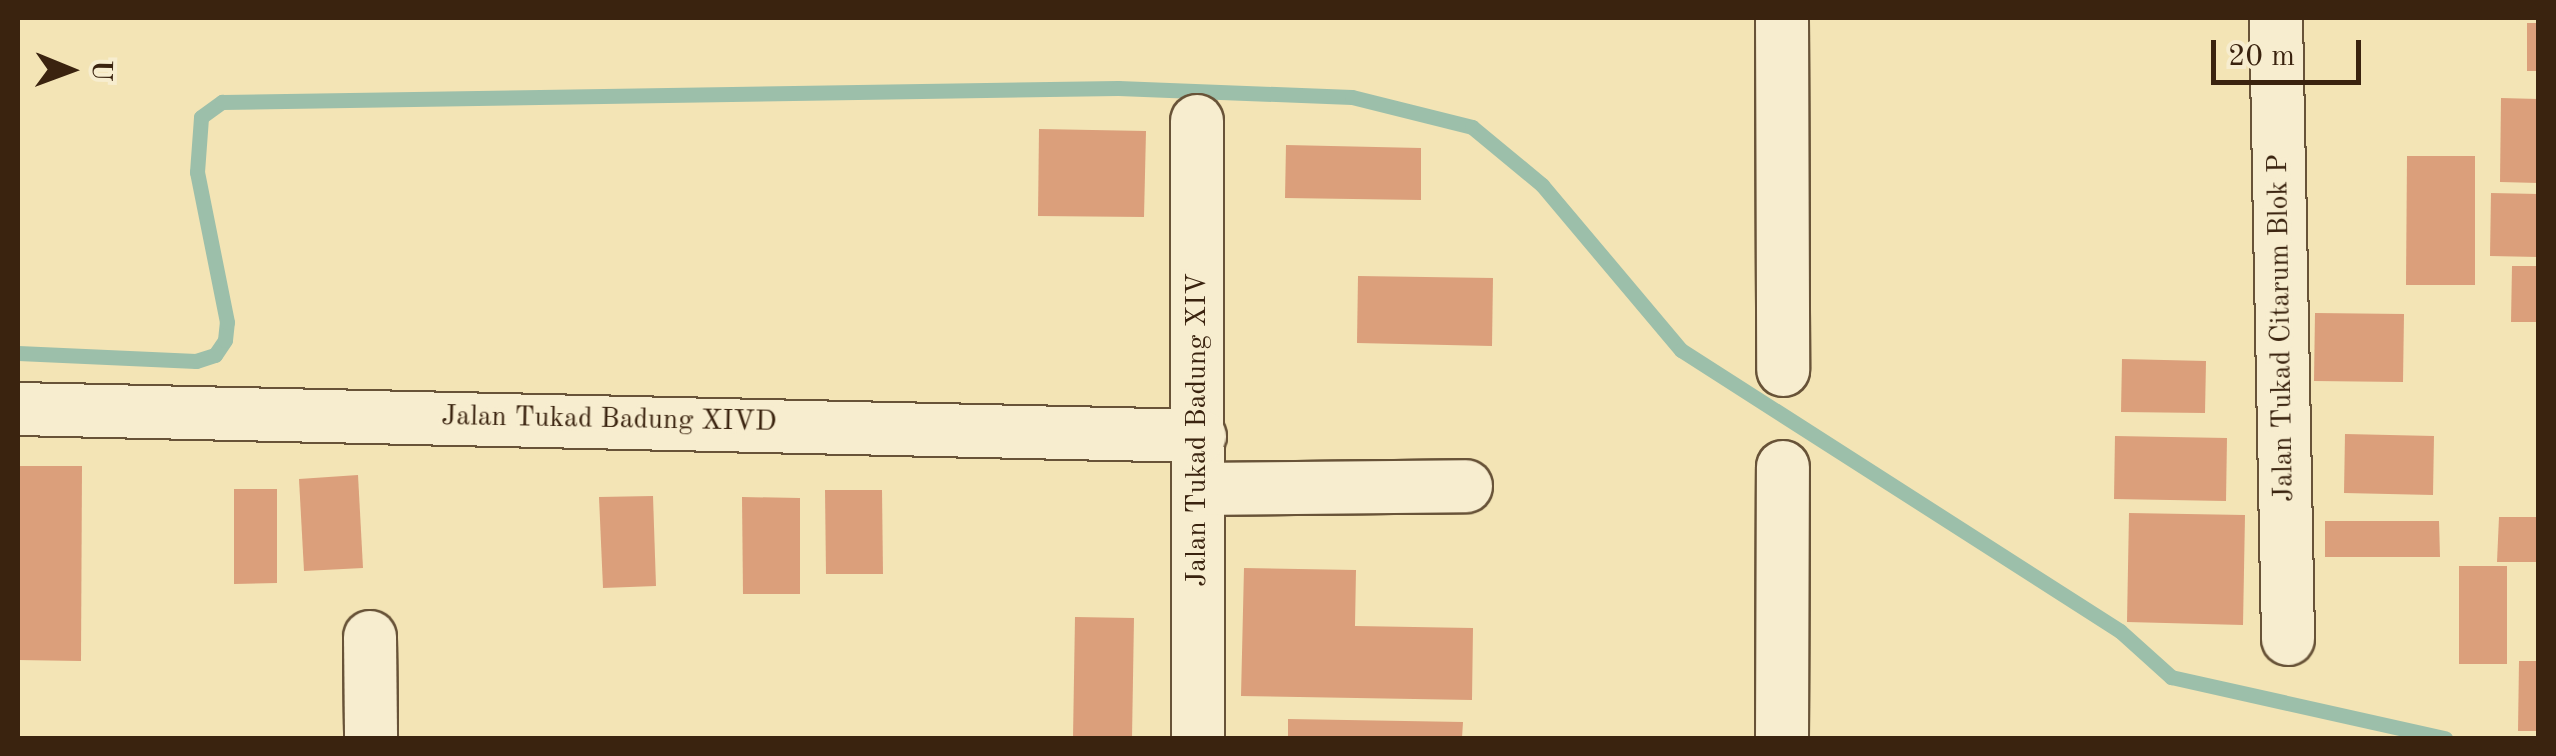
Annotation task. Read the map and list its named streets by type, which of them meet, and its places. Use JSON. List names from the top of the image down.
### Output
{
  "streets": {
    "street": ["Jalan Tukad Citarum Blok P", "Jalan Tukad Badung XIVD", "Jalan Tukad Badung XIV"]
  },
  "crossings": [
    ["Jalan Tukad Badung XIVD", "Jalan Tukad Badung XIV"]
  ],
  "scale_bar": "20 m",
  "north": "right"
}
